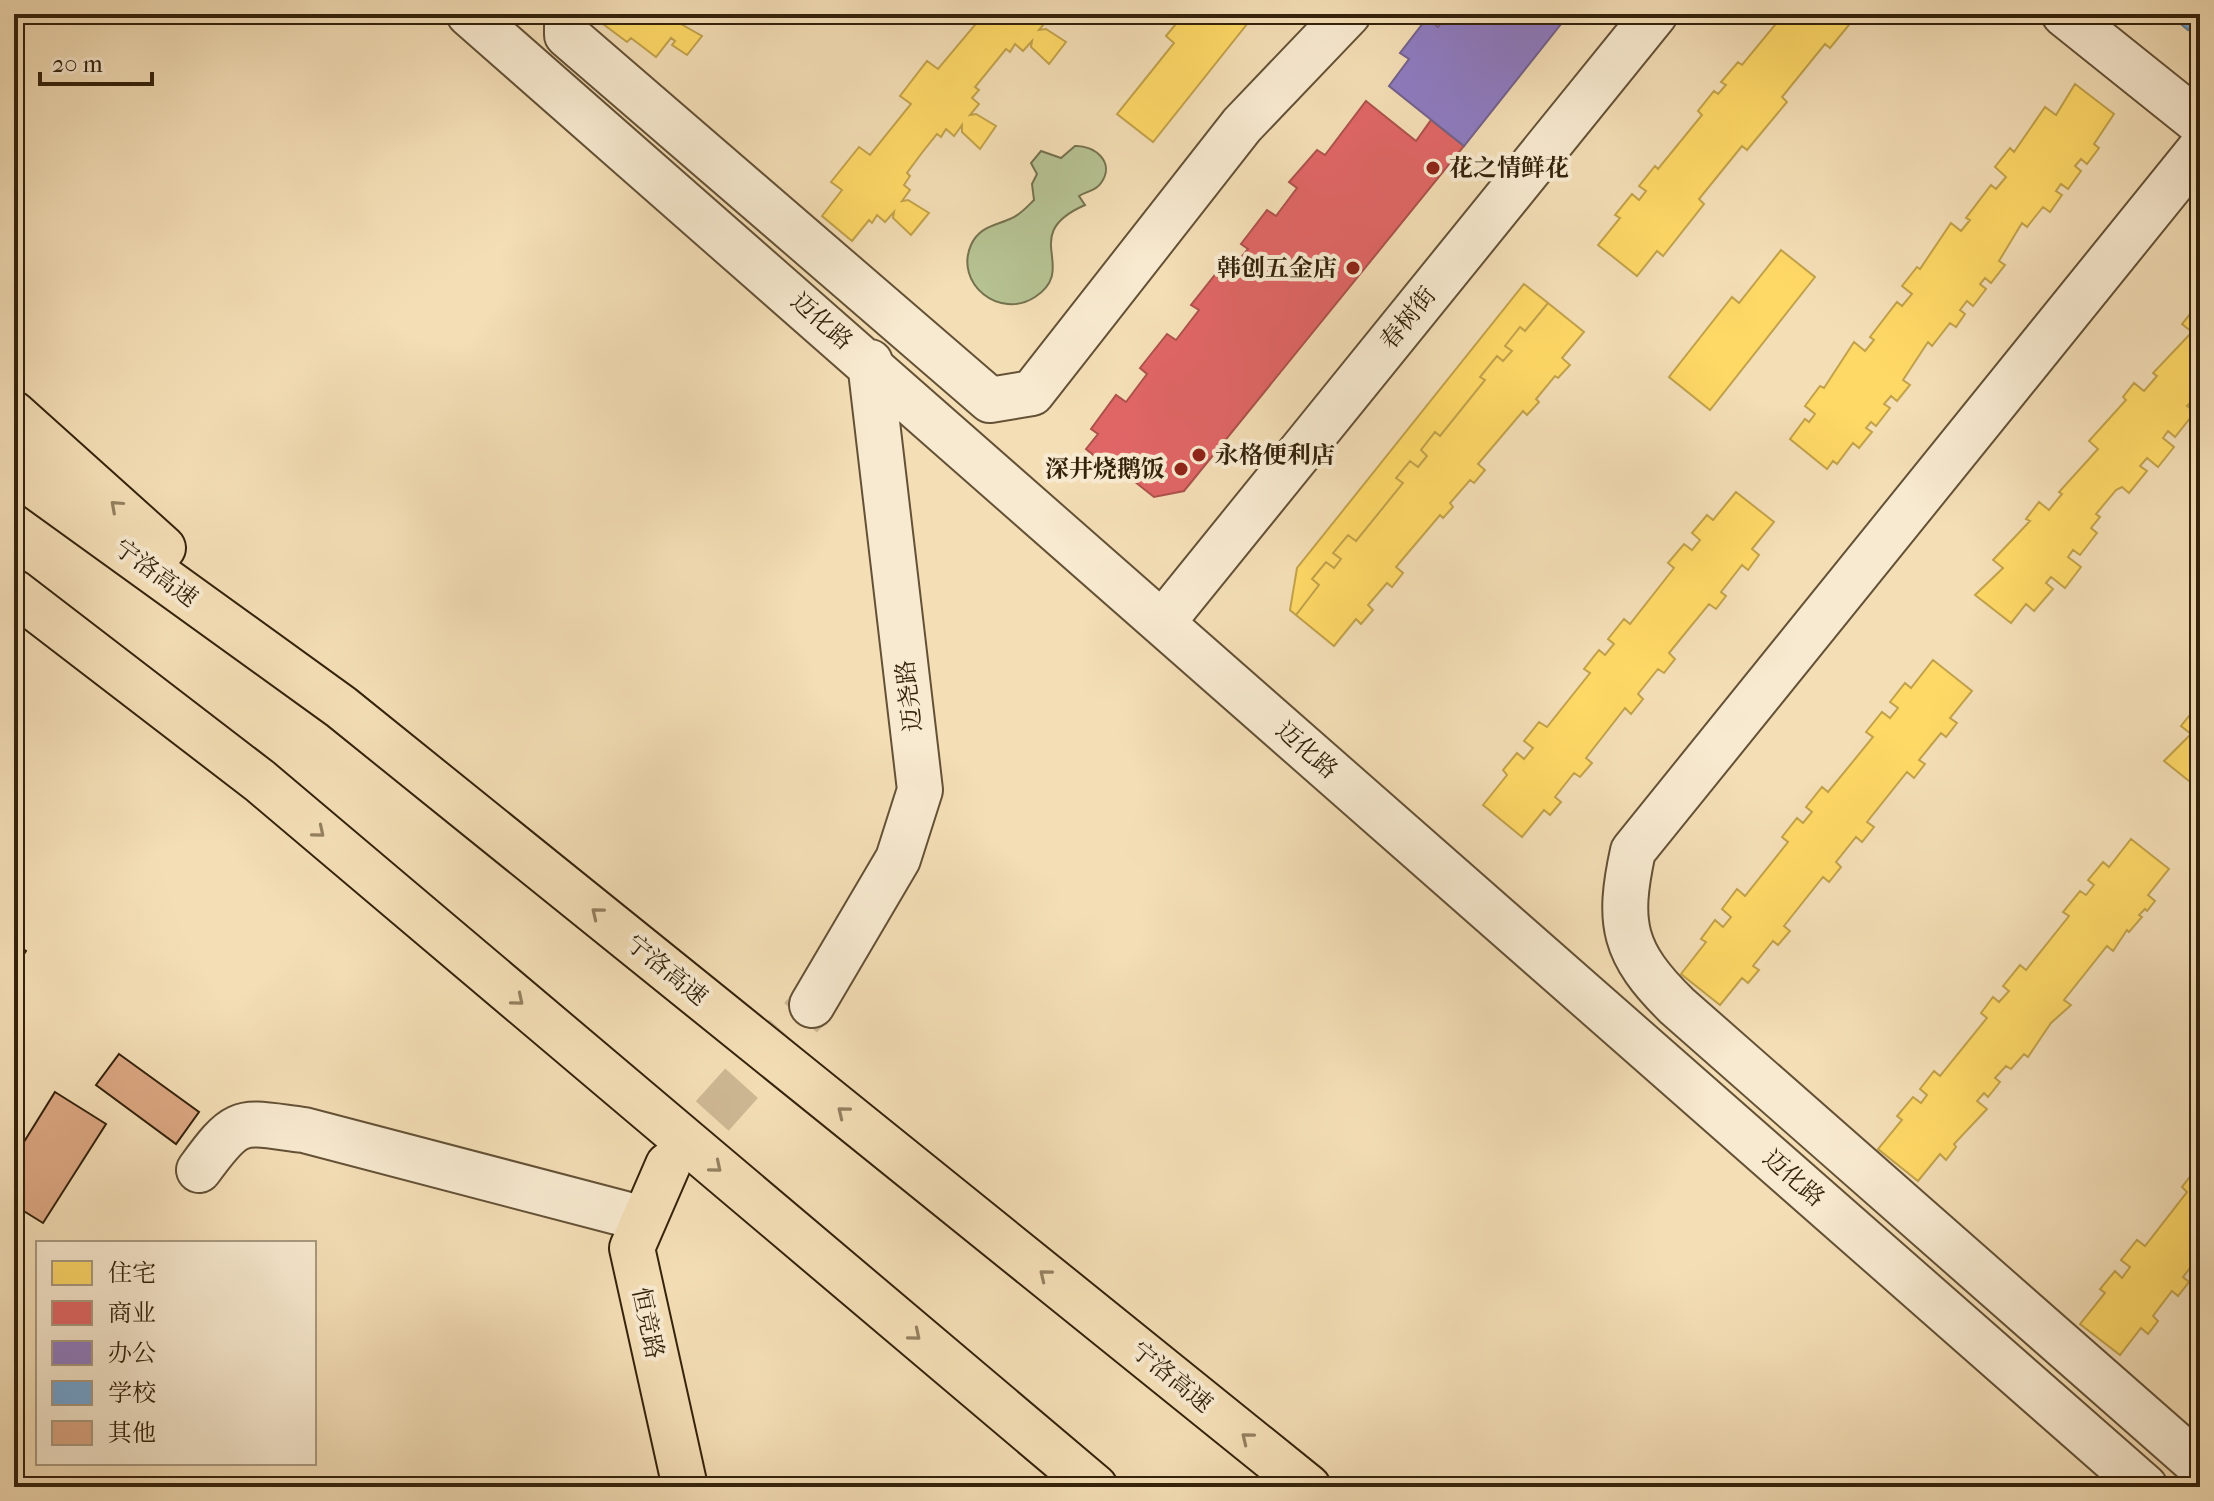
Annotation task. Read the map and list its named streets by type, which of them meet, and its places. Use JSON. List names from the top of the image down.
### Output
{
  "streets": {
    "main road": ["宁洛高速", "恒竞路"],
    "street": ["春树街", "迈化路", "迈尧路"]
  },
  "crossings": [
    ["春树街", "迈化路"],
    ["迈化路", "迈尧路"]
  ],
  "places": [
    "花之情鲜花",
    "韩创五金店",
    "永格便利店",
    "深井烧鹅饭"
  ],
  "legend": [
    "住宅",
    "商业",
    "办公",
    "学校",
    "其他"
  ],
  "scale_bar": "20 m"
}
